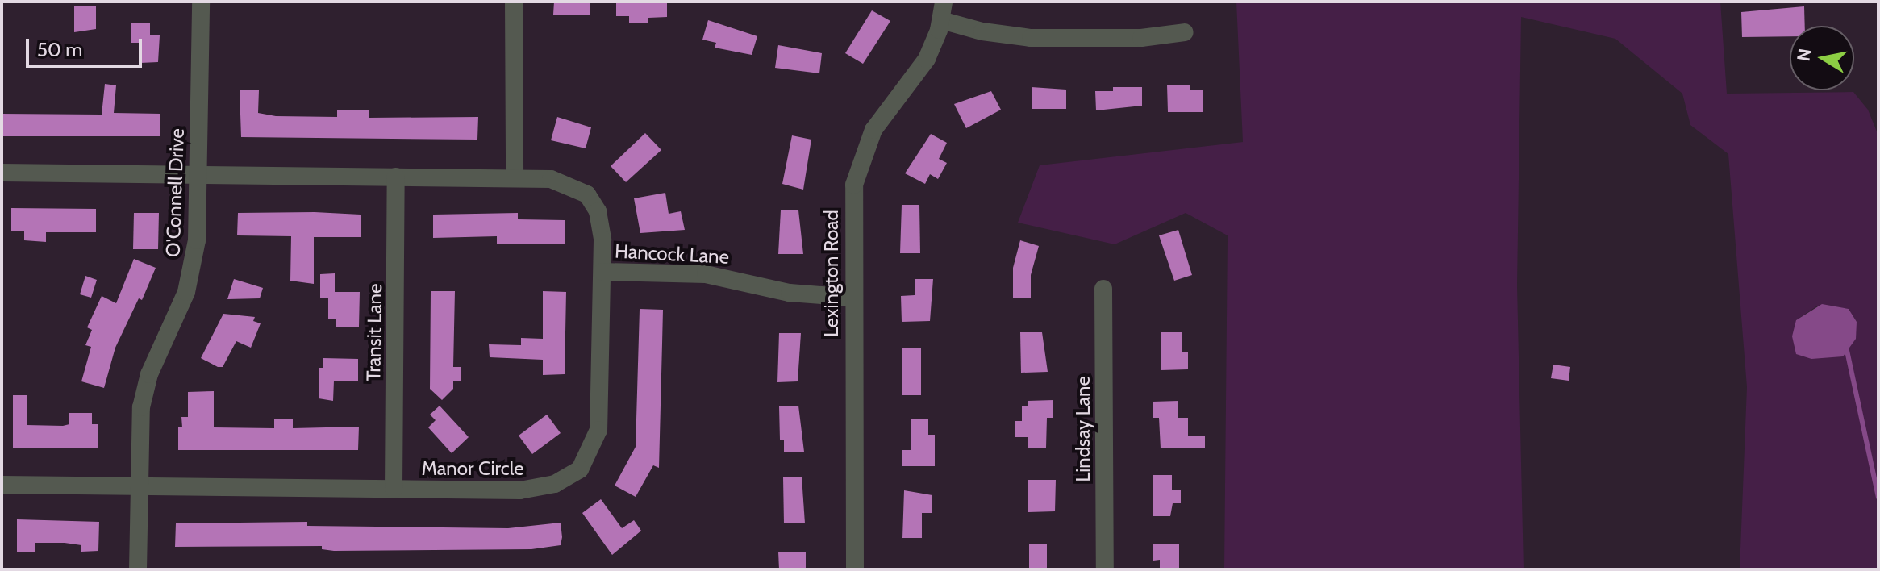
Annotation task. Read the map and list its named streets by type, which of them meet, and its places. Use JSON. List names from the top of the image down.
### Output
{
  "streets": {
    "street": [
      "O'Connell Drive",
      "Hancock Lane",
      "Lexington Road",
      "Transit Lane",
      "Lindsay Lane",
      "Manor Circle"
    ]
  },
  "crossings": [
    ["O'Connell Drive", "Manor Circle"],
    ["Hancock Lane", "Lexington Road"],
    ["Hancock Lane", "Manor Circle"],
    ["Transit Lane", "Manor Circle"]
  ],
  "scale_bar": "50 m",
  "north": "left"
}
